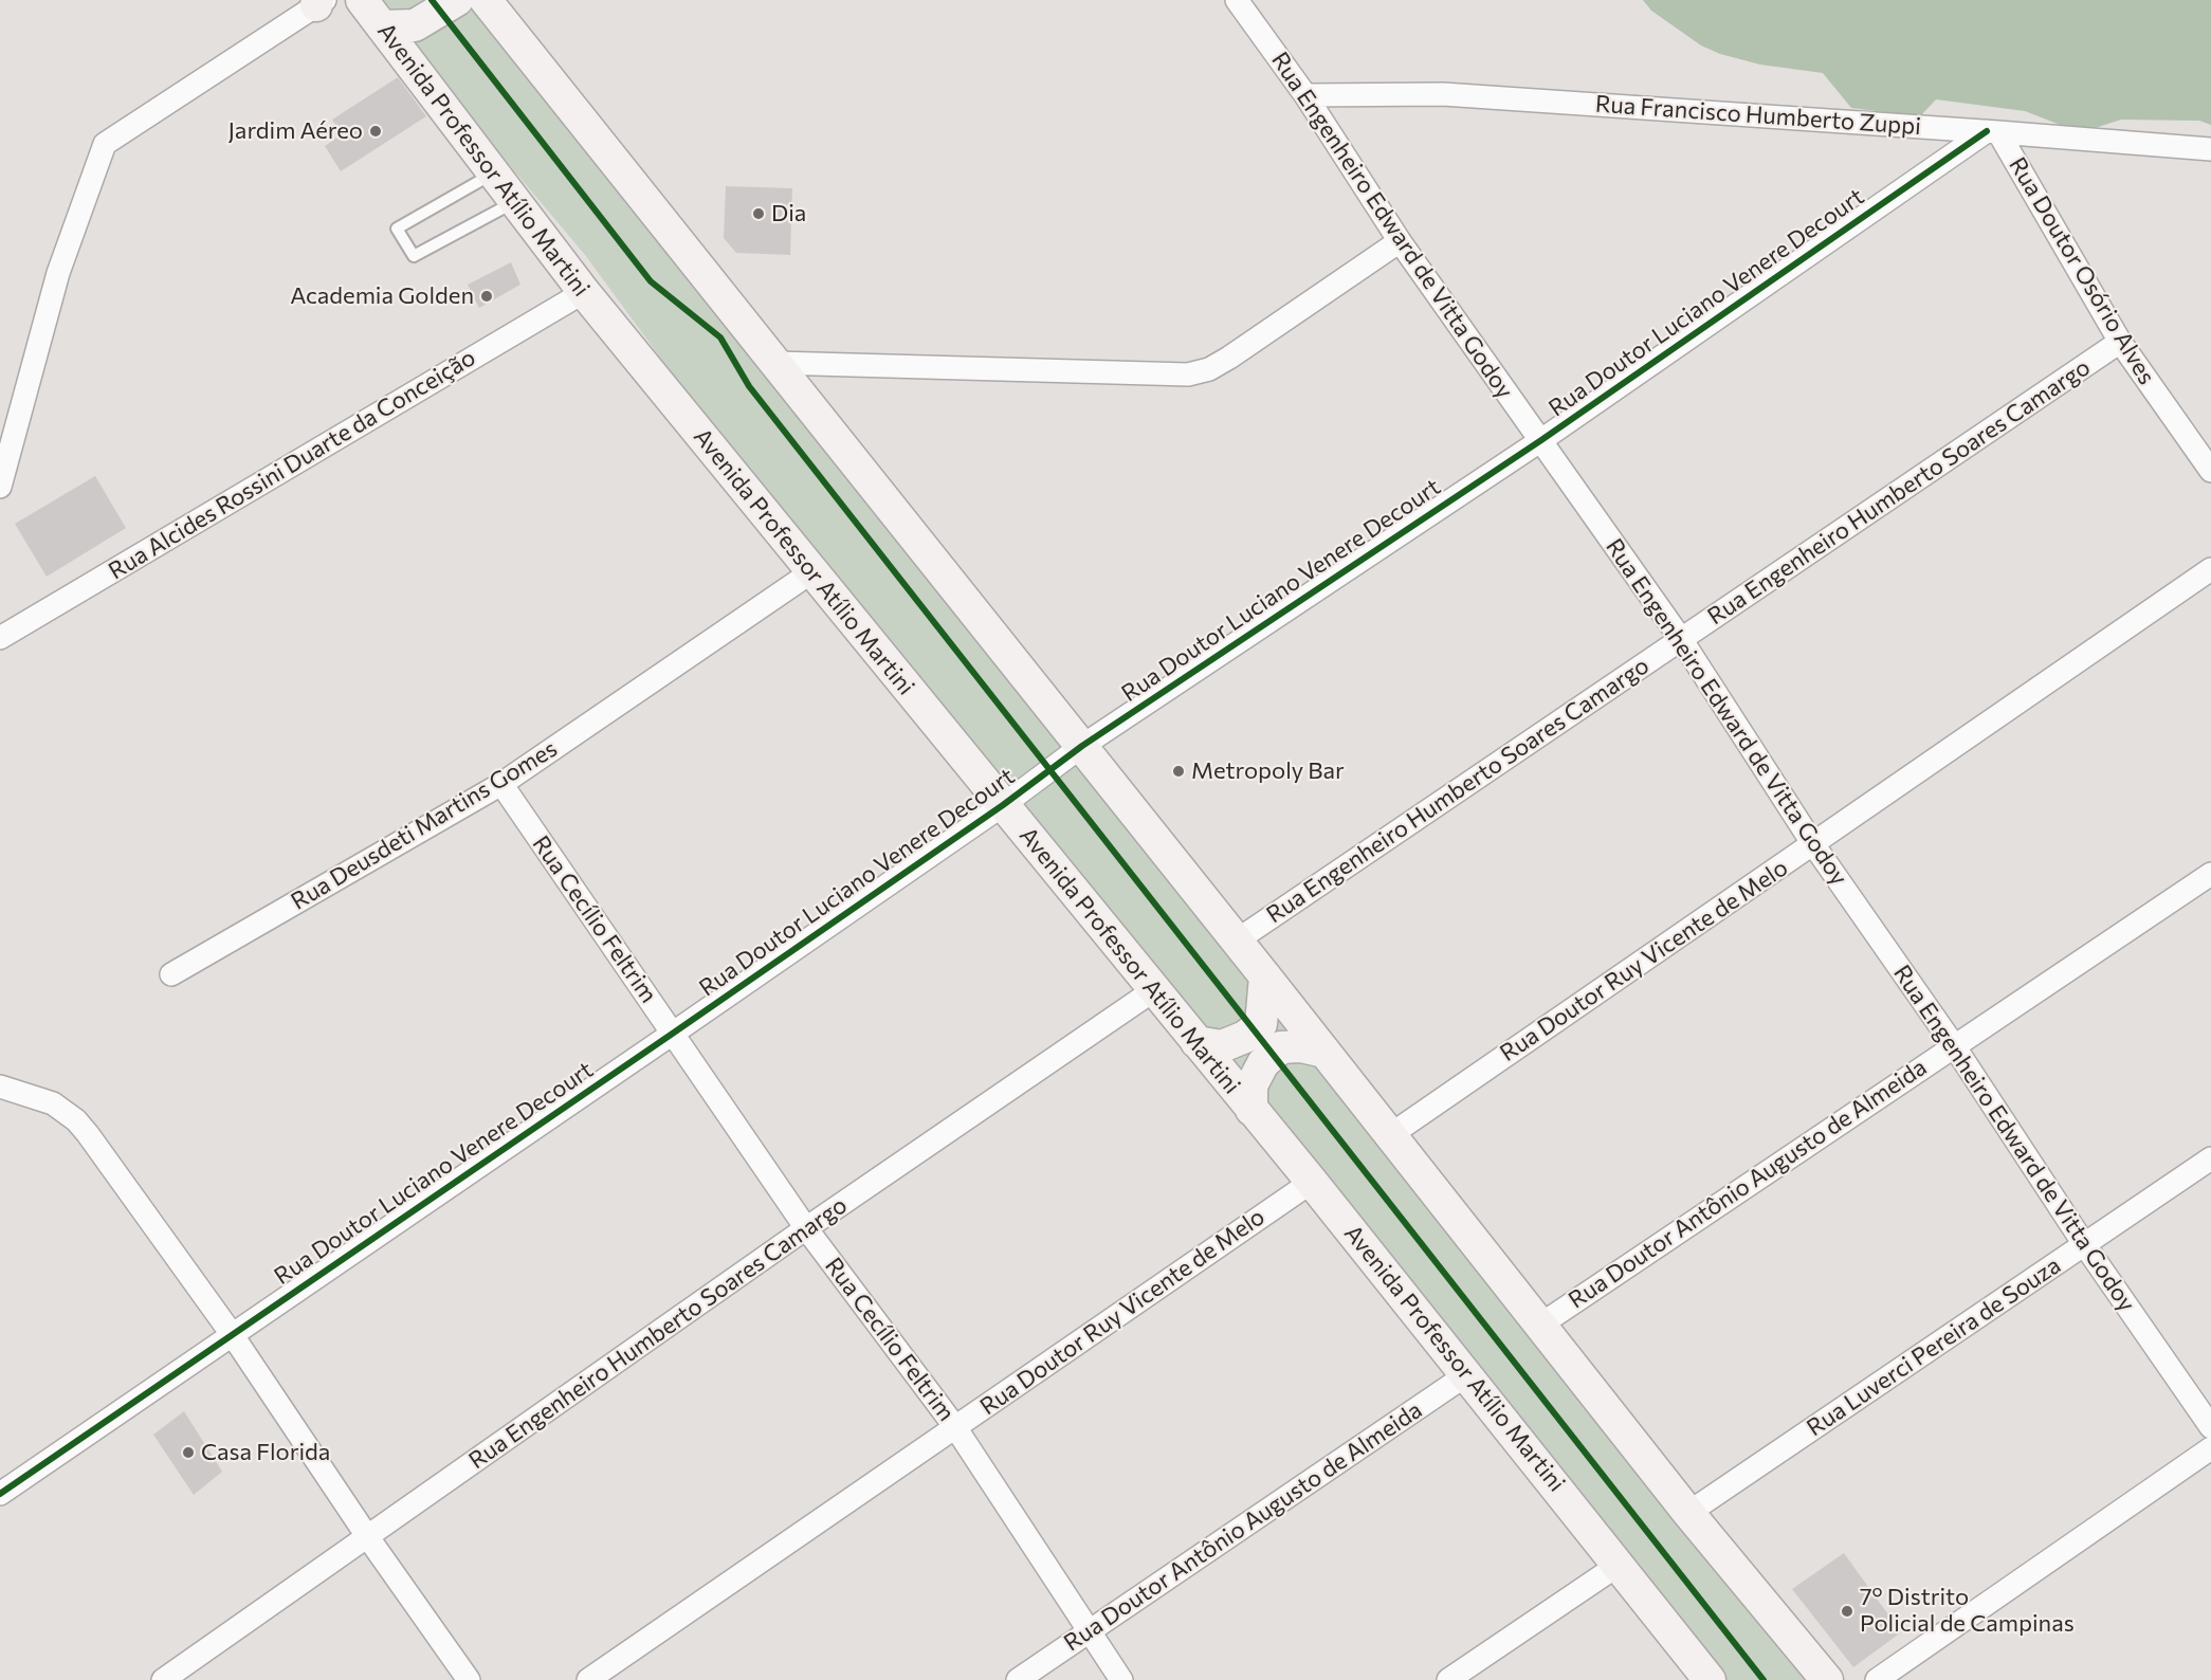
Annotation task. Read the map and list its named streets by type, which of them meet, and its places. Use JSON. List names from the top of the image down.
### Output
{
  "streets": {
    "main road": ["Avenida Professor Atílio Martini"],
    "street": [
      "Rua Francisco Humberto Zuppi",
      "Rua Engenheiro Edward de Vitta Godoy",
      "Rua Doutor Osório Alves",
      "Rua Doutor Luciano Venere Decourt",
      "Rua Alcides Rossini Duarte da Conceição",
      "Rua Engenheiro Humberto Soares Camargo",
      "Rua Deusdeti Martins Gomes",
      "Rua Cecílio Feltrim",
      "Rua Doutor Ruy Vicente de Melo",
      "Rua Doutor Antônio Augusto de Almeida",
      "Rua Luverci Pereira de Souza"
    ]
  },
  "crossings": [
    ["Rua Francisco Humberto Zuppi", "Rua Engenheiro Edward de Vitta Godoy"],
    ["Rua Francisco Humberto Zuppi", "Rua Doutor Osório Alves"],
    ["Rua Francisco Humberto Zuppi", "Rua Doutor Luciano Venere Decourt"],
    ["Avenida Professor Atílio Martini", "Rua Doutor Luciano Venere Decourt"],
    ["Avenida Professor Atílio Martini", "Rua Alcides Rossini Duarte da Conceição"],
    ["Avenida Professor Atílio Martini", "Rua Engenheiro Humberto Soares Camargo"],
    ["Avenida Professor Atílio Martini", "Rua Doutor Ruy Vicente de Melo"],
    ["Avenida Professor Atílio Martini", "Rua Doutor Antônio Augusto de Almeida"],
    ["Rua Engenheiro Edward de Vitta Godoy", "Rua Doutor Luciano Venere Decourt"],
    ["Rua Engenheiro Edward de Vitta Godoy", "Rua Engenheiro Humberto Soares Camargo"],
    ["Rua Engenheiro Edward de Vitta Godoy", "Rua Doutor Ruy Vicente de Melo"],
    ["Rua Engenheiro Edward de Vitta Godoy", "Rua Doutor Antônio Augusto de Almeida"],
    ["Rua Engenheiro Edward de Vitta Godoy", "Rua Luverci Pereira de Souza"],
    ["Rua Doutor Osório Alves", "Rua Doutor Luciano Venere Decourt"],
    ["Rua Doutor Osório Alves", "Rua Engenheiro Humberto Soares Camargo"],
    ["Rua Doutor Luciano Venere Decourt", "Rua Cecílio Feltrim"],
    ["Rua Engenheiro Humberto Soares Camargo", "Rua Cecílio Feltrim"],
    ["Rua Deusdeti Martins Gomes", "Rua Cecílio Feltrim"],
    ["Rua Cecílio Feltrim", "Rua Doutor Ruy Vicente de Melo"],
    ["Rua Cecílio Feltrim", "Rua Doutor Antônio Augusto de Almeida"]
  ],
  "places": [
    "Jardim Aéreo",
    "Dia",
    "Academia Golden",
    "Metropoly Bar",
    "Casa Florida",
    "7º Distrito Policial de Campinas"
  ]
}
